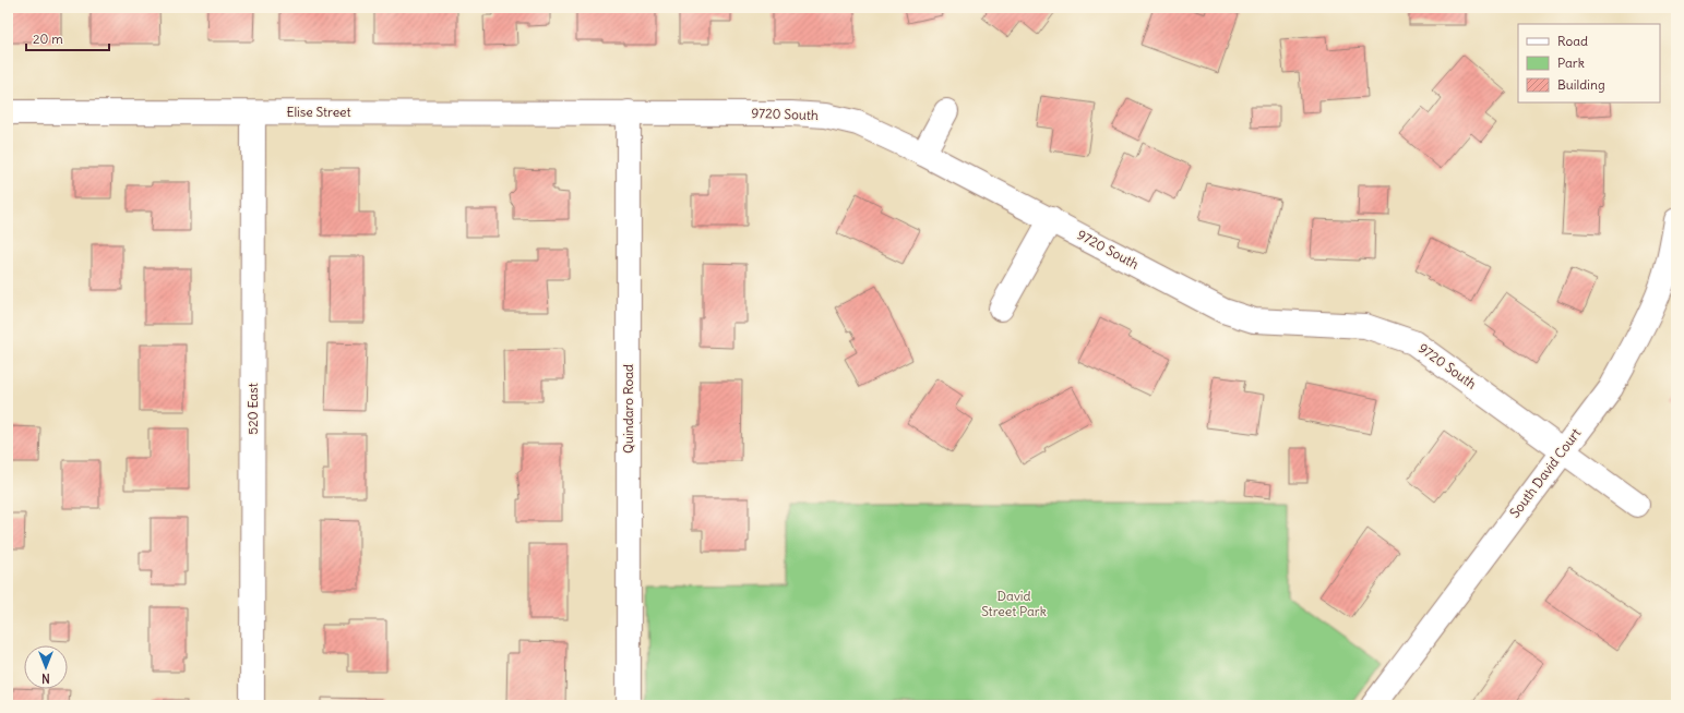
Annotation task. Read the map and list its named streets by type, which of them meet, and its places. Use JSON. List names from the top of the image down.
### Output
{
  "streets": {
    "street": [
      "Elise Street",
      "9720 South",
      "520 East",
      "Quindaro Road",
      "South David Court"
    ]
  },
  "crossings": [
    ["Elise Street", "9720 South"],
    ["Elise Street", "520 East"],
    ["Elise Street", "Quindaro Road"],
    ["9720 South", "Quindaro Road"],
    ["9720 South", "South David Court"]
  ],
  "parks": ["David Street Park"],
  "legend": ["Road", "Park", "Building"],
  "scale_bar": "20 m",
  "north": "bottom"
}
